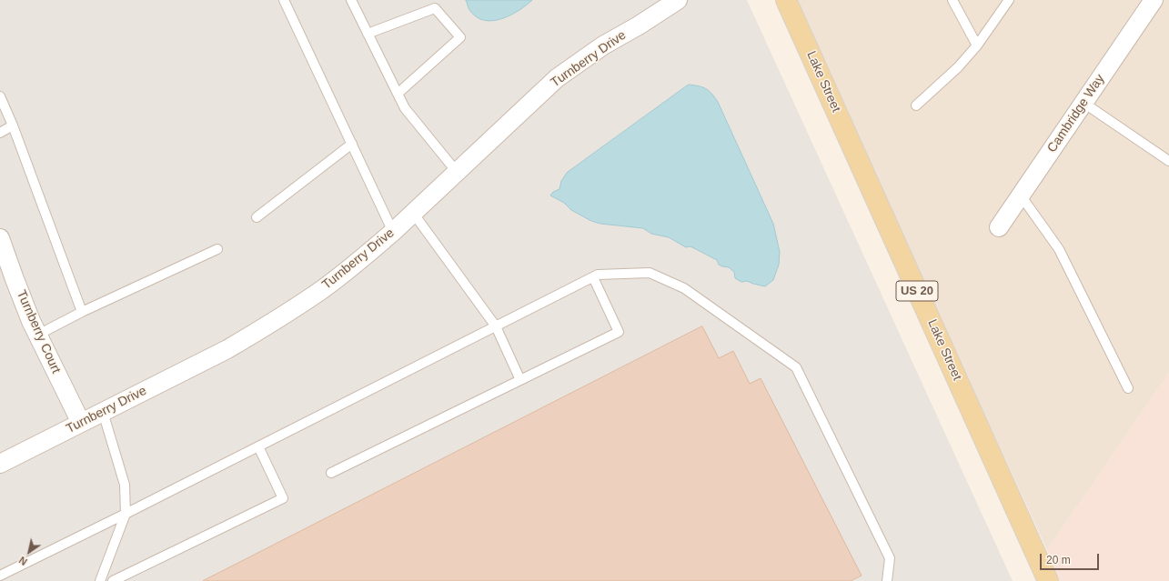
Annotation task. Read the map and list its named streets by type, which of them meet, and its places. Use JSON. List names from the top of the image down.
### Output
{
  "streets": {
    "main road": ["Lake Street", "US 20"],
    "street": ["Turnberry Drive", "Cambridge Way", "Turnberry Court"]
  },
  "crossings": [
    ["Turnberry Drive", "Turnberry Court"]
  ],
  "scale_bar": "20 m",
  "north": "bottom left"
}
